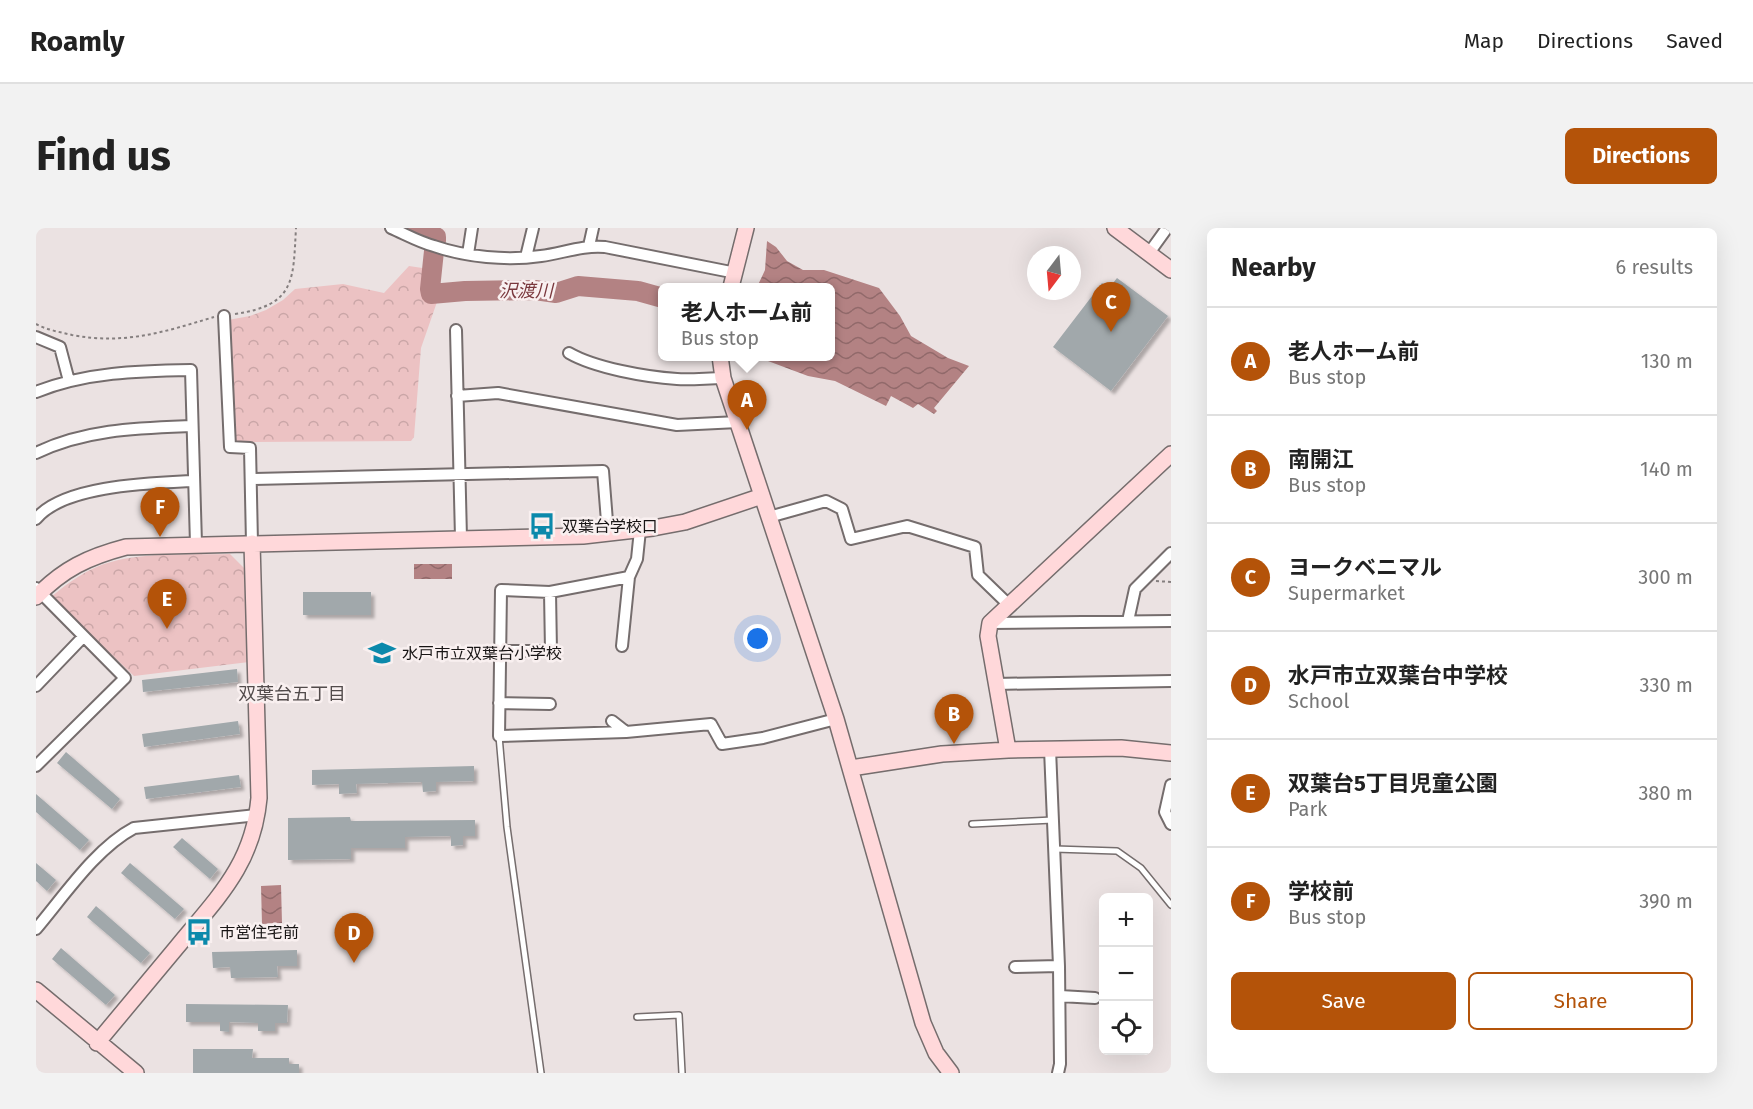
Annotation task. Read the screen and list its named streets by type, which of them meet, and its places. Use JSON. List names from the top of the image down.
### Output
{
  "districts": ["双葉台五丁目"],
  "water": ["沢渡川"],
  "places": {
    "bus stop": ["双葉台学校口", "市営住宅前"],
    "school or university": ["水戸市立双葉台小学校"]
  },
  "north": "bottom",
  "page": {
    "header": "Roamly",
    "nav": ["Map", "Directions", "Saved"],
    "buttons": [
      "Directions",
      ["Save", "Share"]
    ],
    "title": "Find us",
    "heading": ["Nearby", "6 results"],
    "pins": [
      "C",
      "A",
      "F",
      "E",
      "B",
      "D"
    ],
    "popup": ["老人ホーム前", "Bus stop"],
    "list": [
      {
        "mark": "A",
        "name": "老人ホーム前",
        "note": "Bus stop",
        "value": "130 m"
      },
      {
        "mark": "B",
        "name": "南開江",
        "note": "Bus stop",
        "value": "140 m"
      },
      {
        "mark": "C",
        "name": "ヨークベニマル",
        "note": "Supermarket",
        "value": "300 m"
      },
      {
        "mark": "D",
        "name": "水戸市立双葉台中学校",
        "note": "School",
        "value": "330 m"
      },
      {
        "mark": "E",
        "name": "双葉台5丁目児童公園",
        "note": "Park",
        "value": "380 m"
      },
      {
        "mark": "F",
        "name": "学校前",
        "note": "Bus stop",
        "value": "390 m"
      }
    ],
    "map_buttons": ["+", "−"]
  }
}
